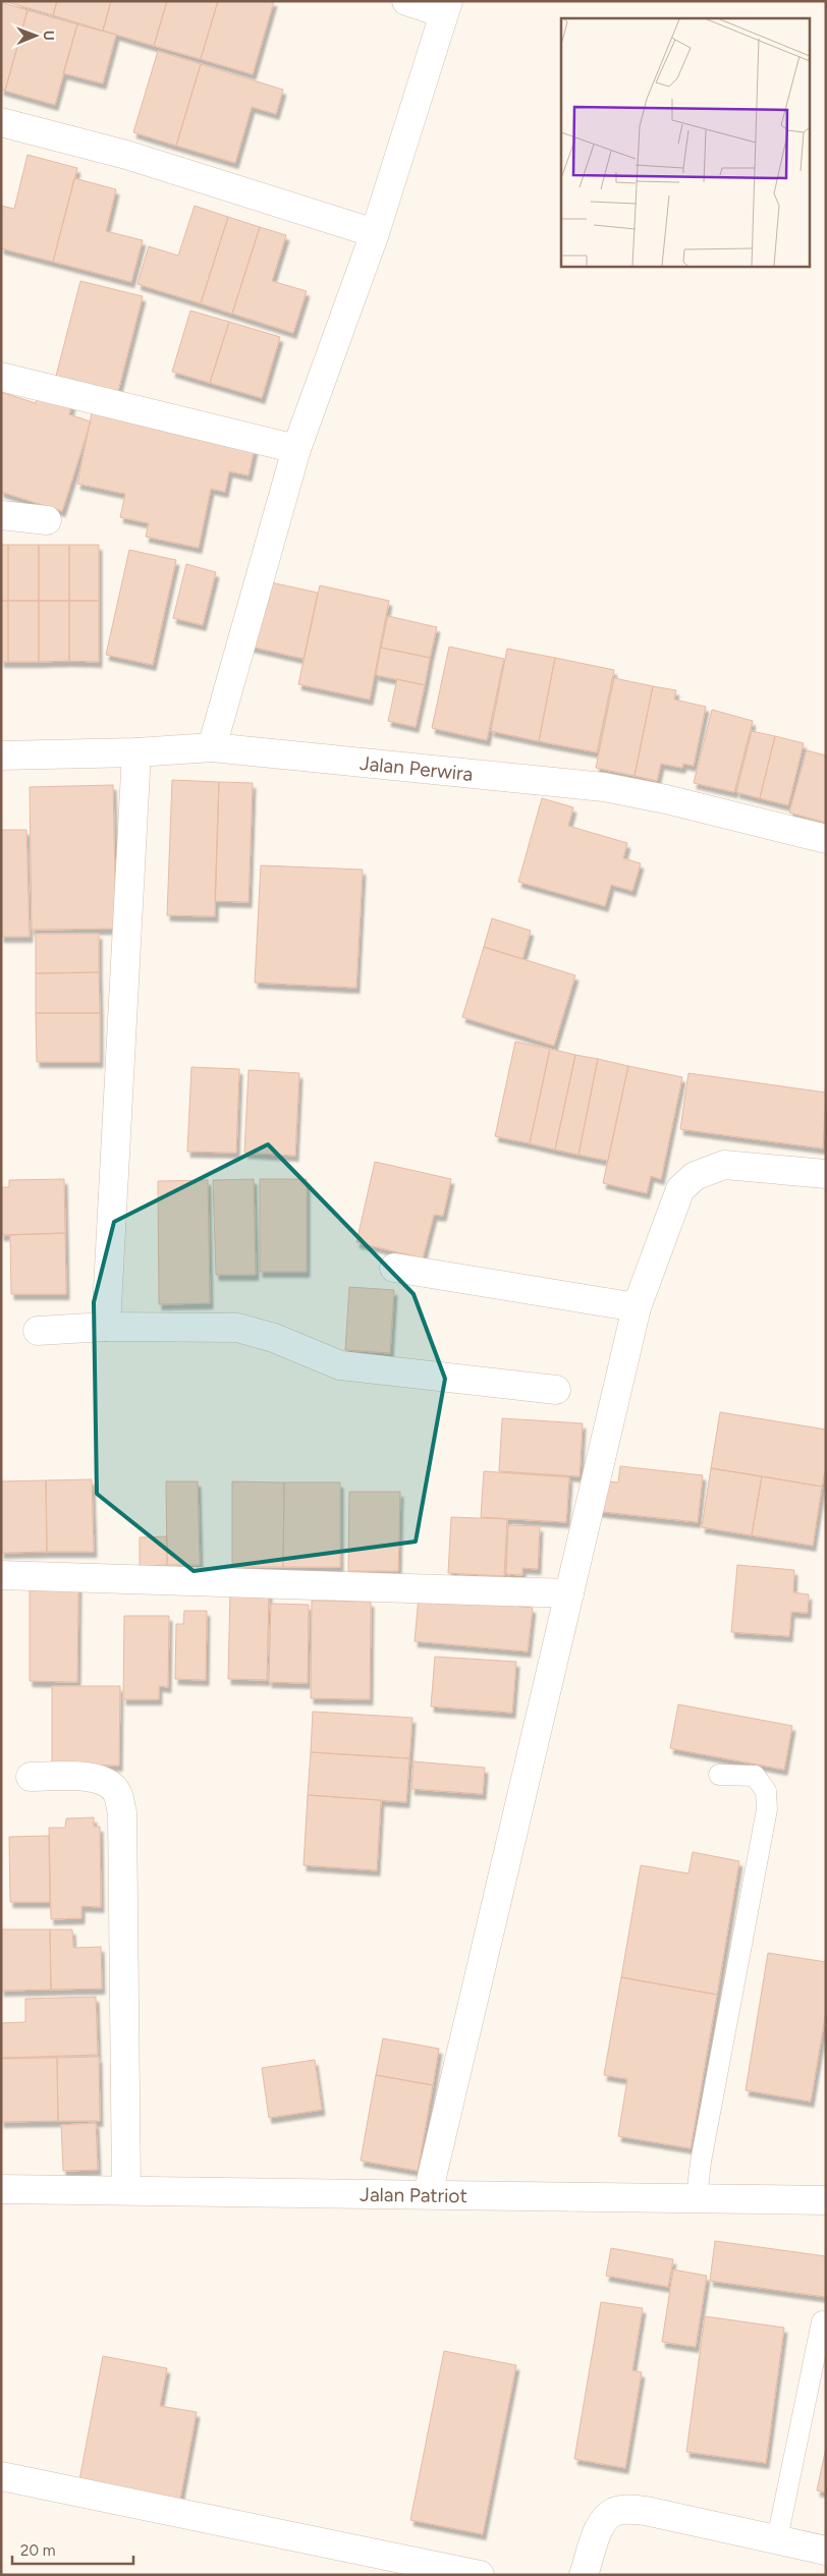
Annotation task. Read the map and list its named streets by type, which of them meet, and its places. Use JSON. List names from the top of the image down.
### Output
{
  "streets": {
    "street": ["Jalan Perwira", "Jalan Patriot"]
  },
  "scale_bar": "20 m",
  "north": "right"
}
